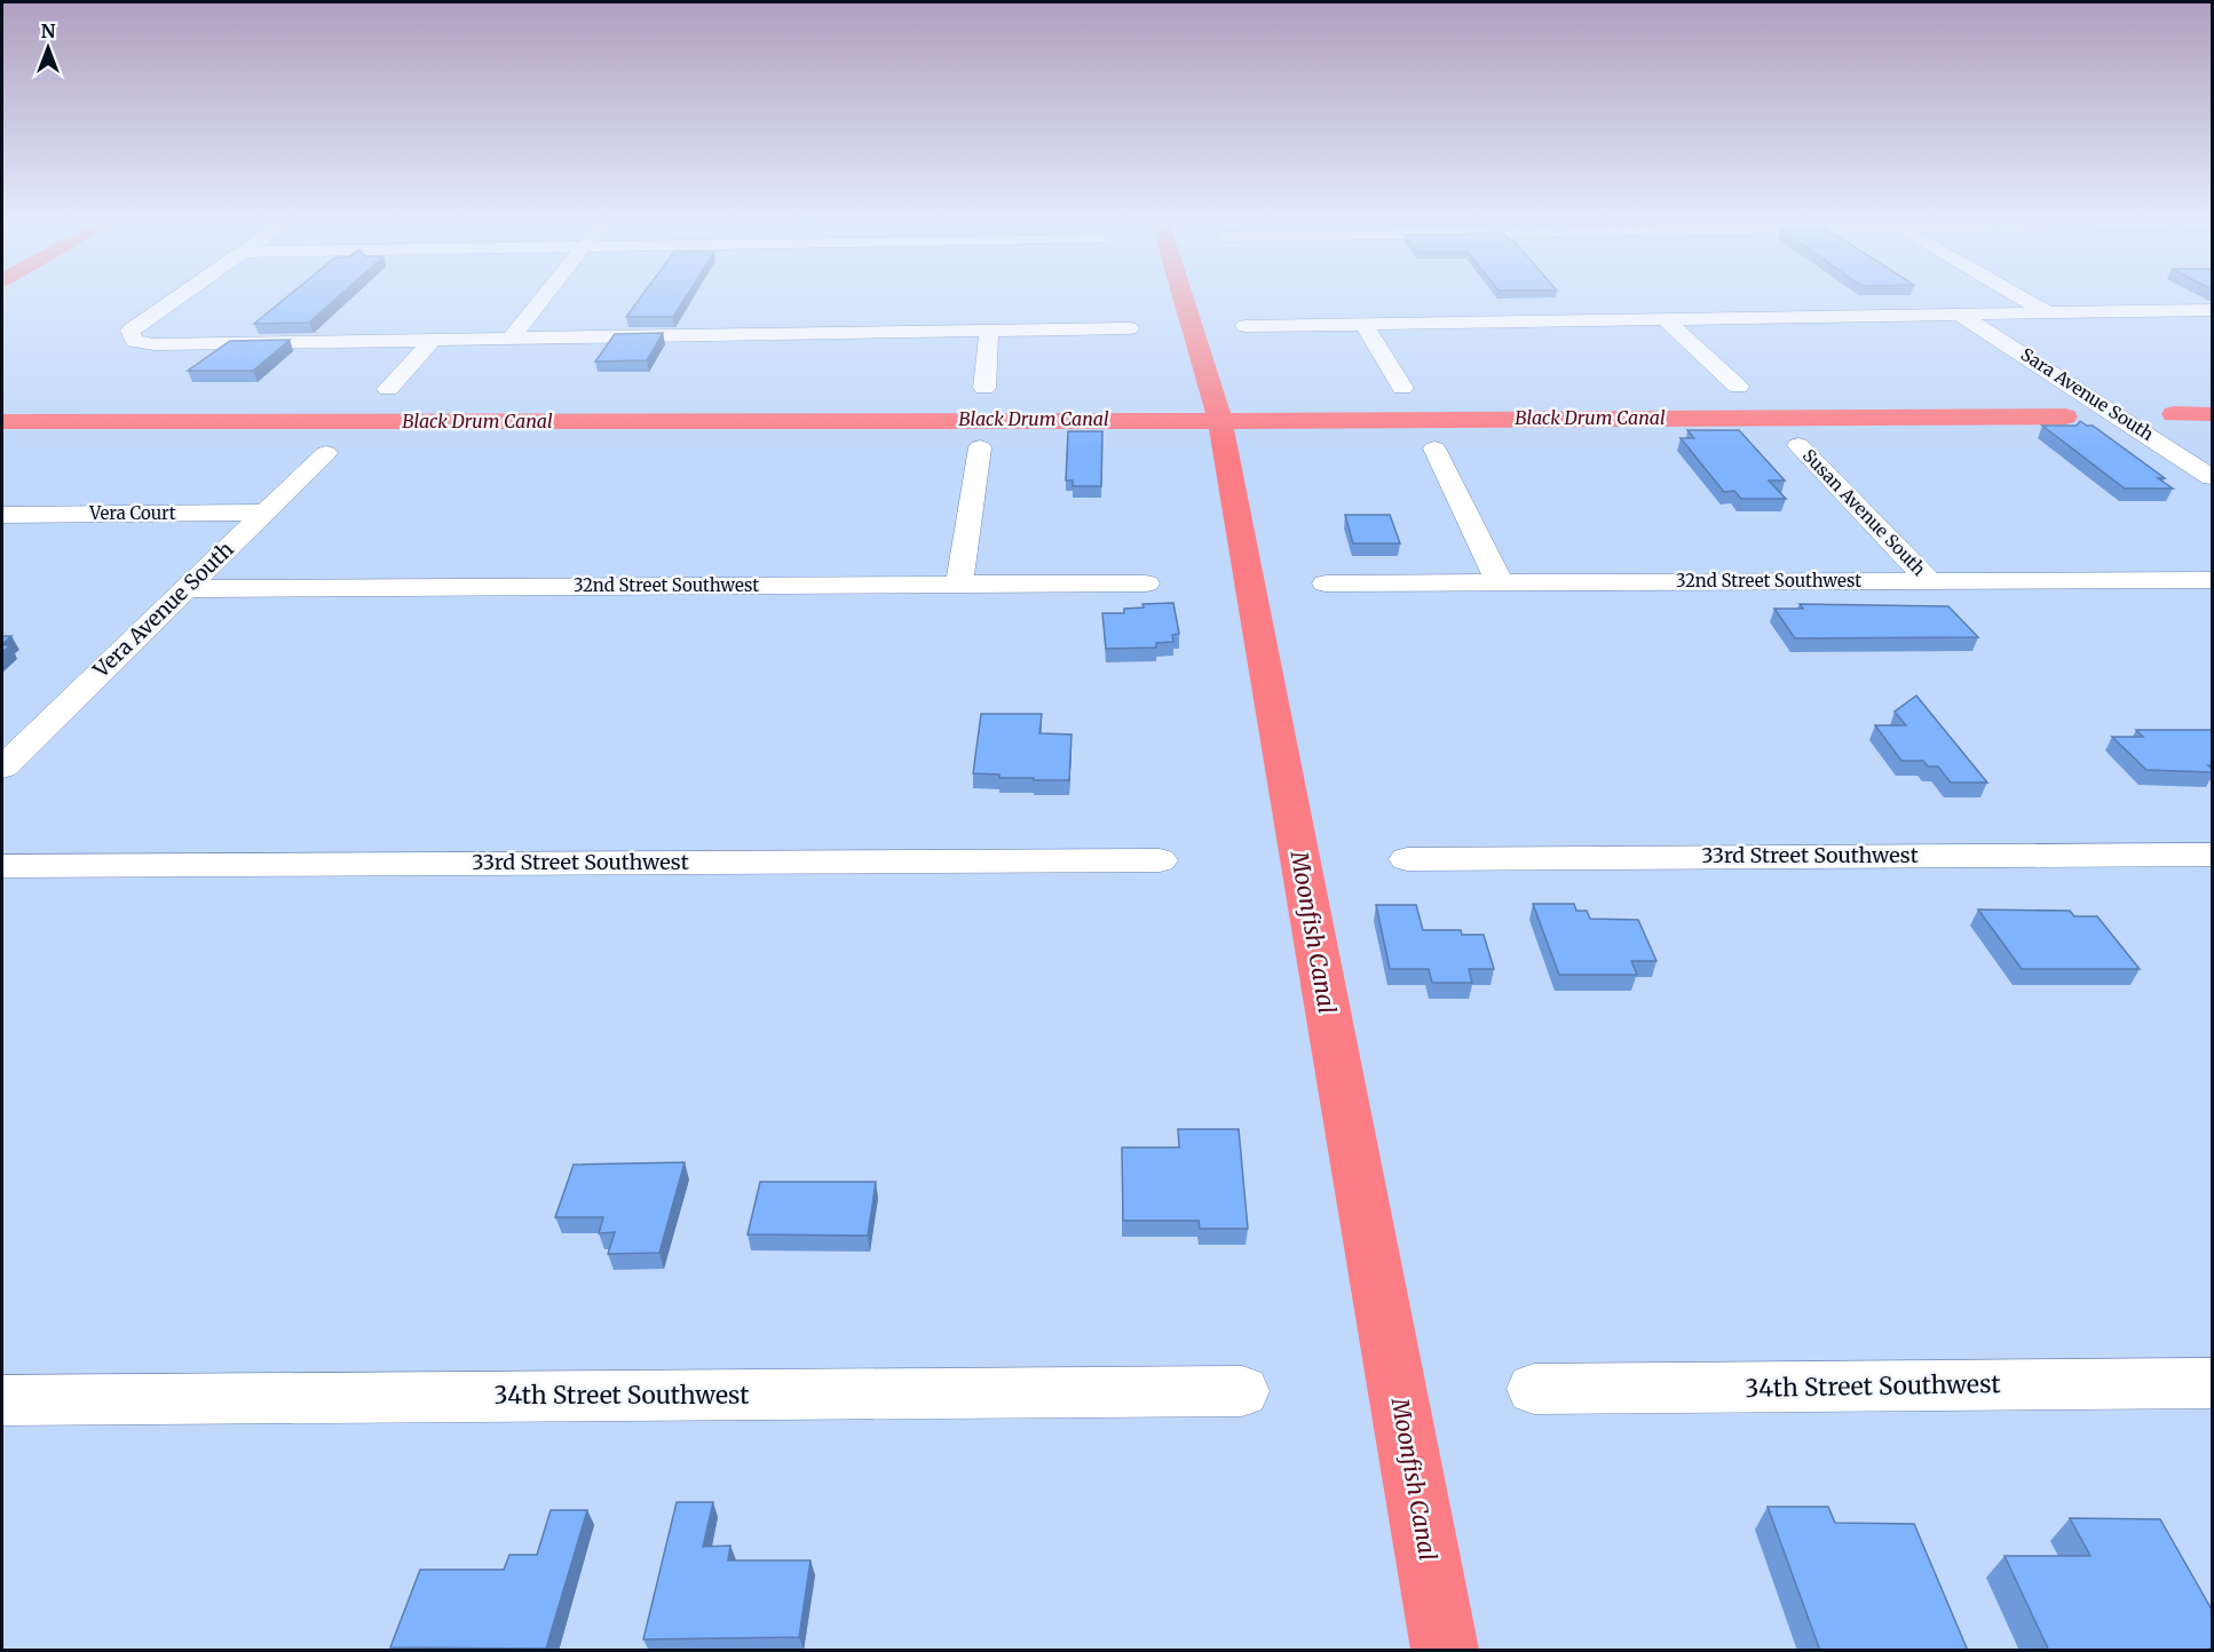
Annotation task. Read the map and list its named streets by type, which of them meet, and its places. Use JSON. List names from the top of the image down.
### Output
{
  "streets": {
    "street": [
      "Sara Avenue South",
      "Susan Avenue South",
      "Vera Court",
      "32nd Street Southwest",
      "Vera Avenue South",
      "33rd Street Southwest",
      "34th Street Southwest"
    ]
  },
  "crossings": [
    ["Susan Avenue South", "32nd Street Southwest"],
    ["Vera Court", "Vera Avenue South"],
    ["32nd Street Southwest", "Vera Avenue South"]
  ],
  "water": ["Black Drum Canal", "Moonfish Canal"],
  "north": "top"
}
